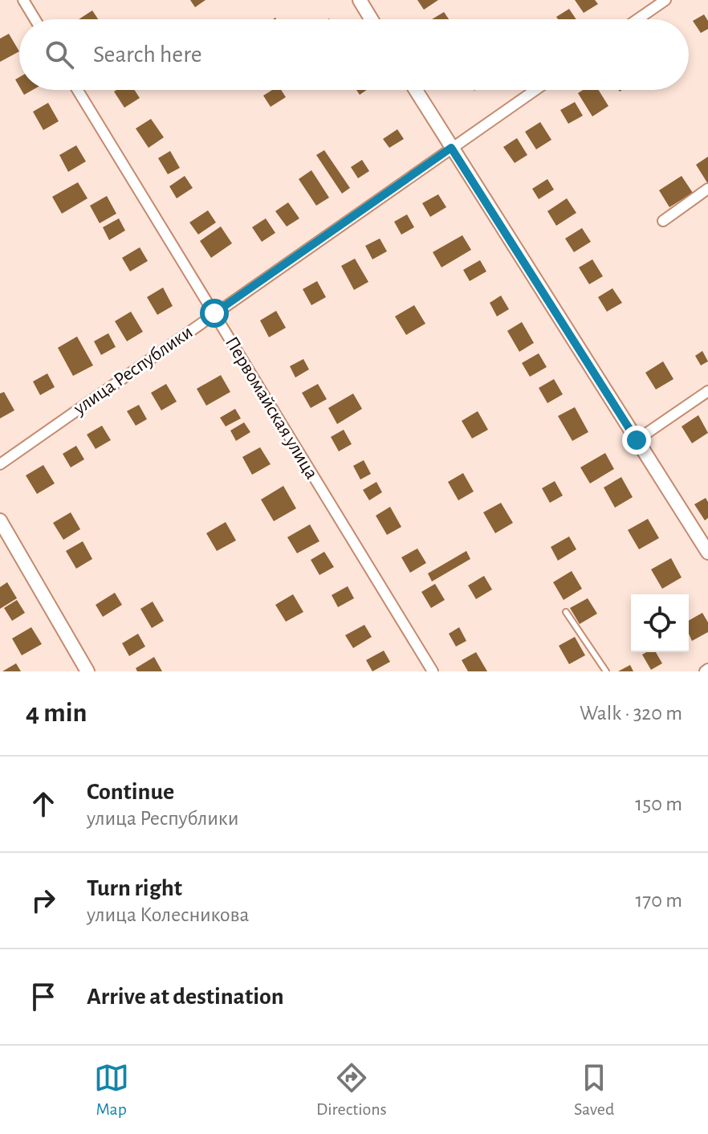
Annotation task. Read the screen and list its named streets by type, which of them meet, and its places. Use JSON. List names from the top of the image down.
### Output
{
  "streets": {
    "street": ["улица Республики", "Первомайская улица"]
  },
  "crossings": [
    ["улица Республики", "Первомайская улица"]
  ],
  "page": {
    "search": "Search here",
    "heading": ["4 min", "Walk · 320 m"],
    "list": [
      ["Continue", "улица Республики", "150 m"],
      ["Turn right", "улица Колесникова", "170 m"],
      "Arrive at destination"
    ],
    "nav": ["Map", "Directions", "Saved"]
  }
}
